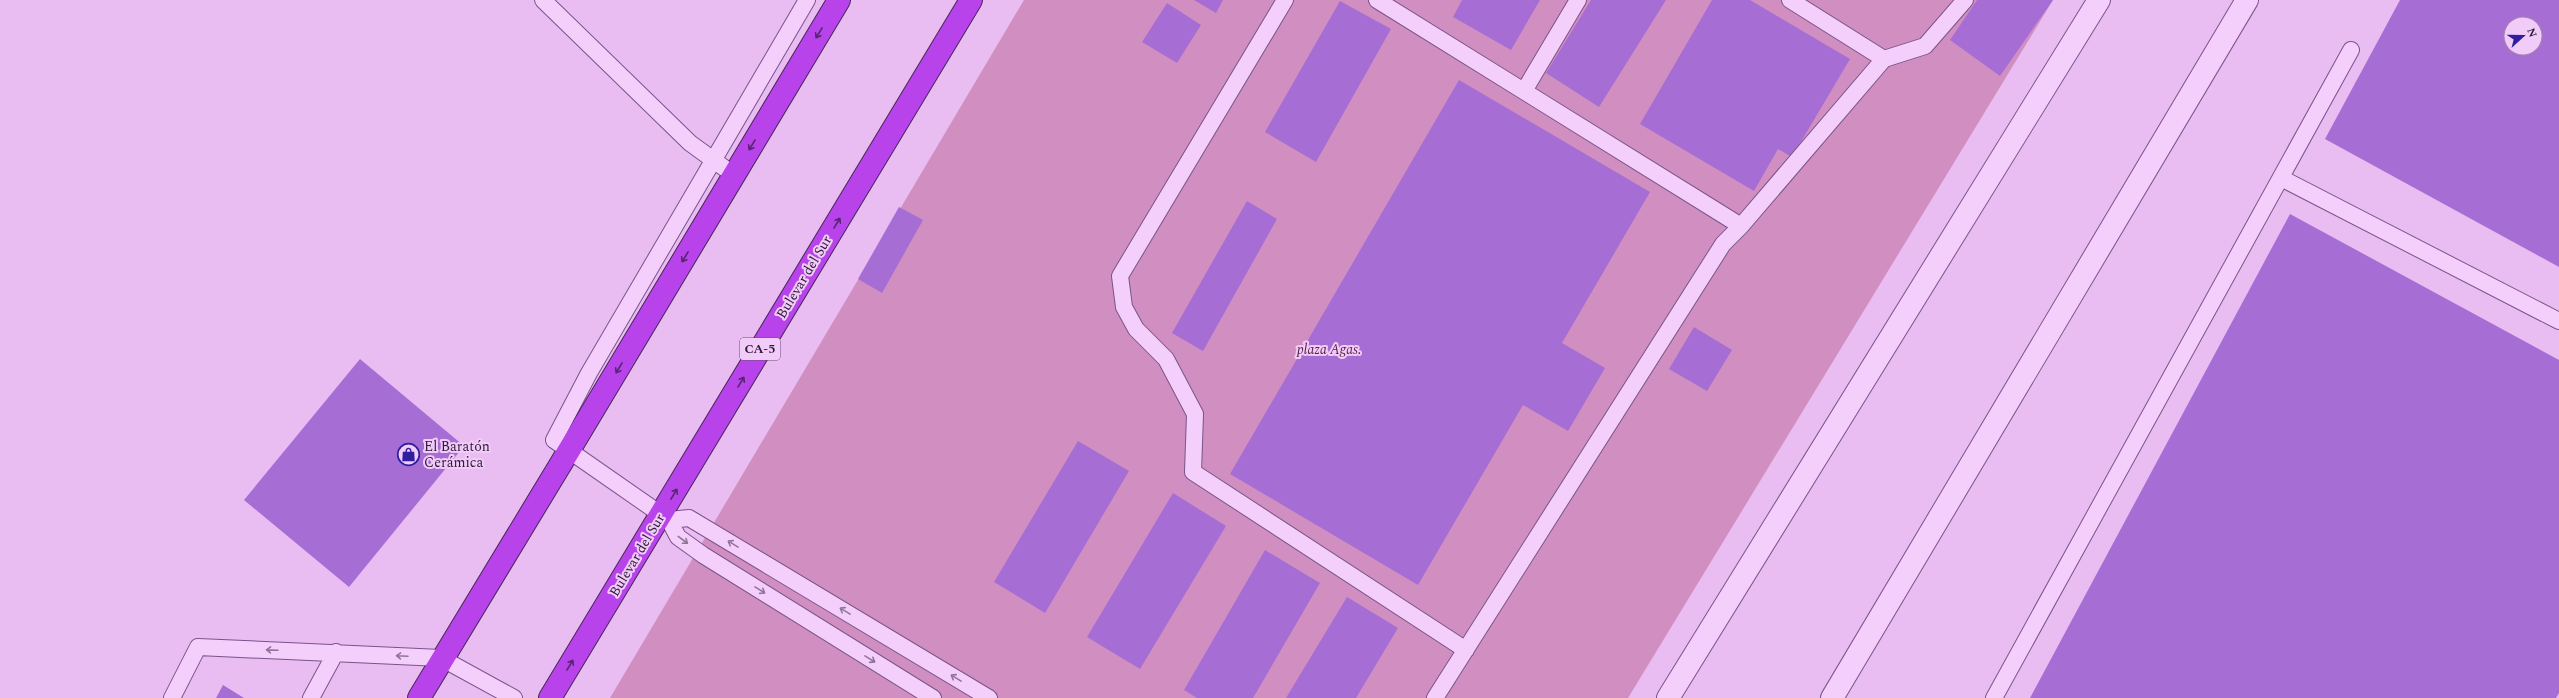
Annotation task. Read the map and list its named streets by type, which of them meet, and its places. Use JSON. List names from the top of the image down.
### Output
{
  "streets": {
    "highway": ["Bulevar del Sur", "CA-5"]
  },
  "parks": ["plaza Agas."],
  "places": {
    "shop": ["El Baratón Cerámica"]
  },
  "north": "right"
}
